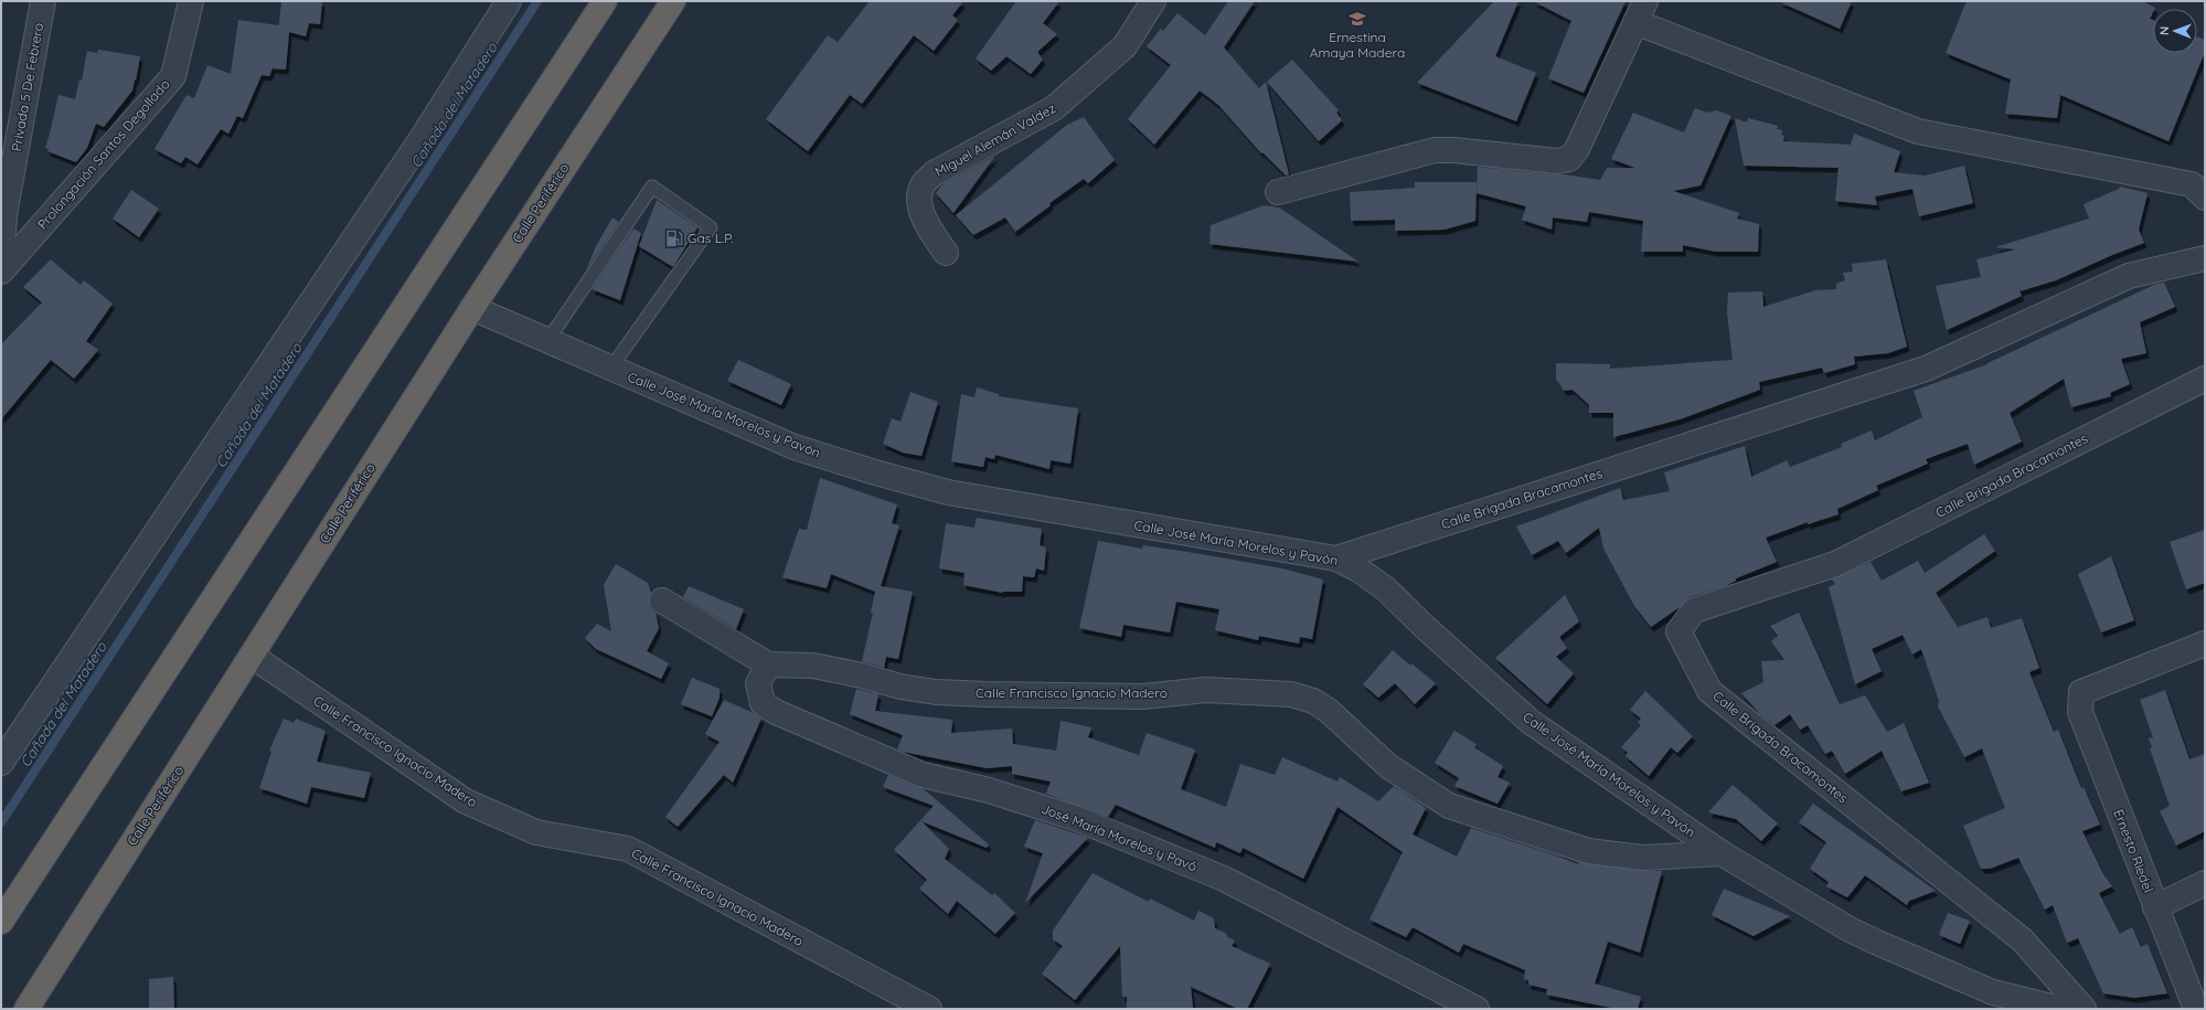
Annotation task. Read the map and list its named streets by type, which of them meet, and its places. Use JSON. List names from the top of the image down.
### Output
{
  "streets": {
    "highway": ["Calle Periférico"],
    "street": [
      "Privada 5 De Febrero",
      "Miguel Alemán Valdez",
      "Prolongación Santos Degollado",
      "Calle José María Morelos y Pavón",
      "Calle Brigada Bracamontes",
      "Calle Francisco Ignacio Madero",
      "José María Morelos y Pavó",
      "Ernesto Riedel"
    ]
  },
  "crossings": [
    ["Calle Periférico", "Calle José María Morelos y Pavón"],
    ["Calle Periférico", "Calle Francisco Ignacio Madero"],
    ["Calle José María Morelos y Pavón", "Calle Brigada Bracamontes"],
    ["Calle José María Morelos y Pavón", "Calle Francisco Ignacio Madero"],
    ["Calle Francisco Ignacio Madero", "José María Morelos y Pavó"]
  ],
  "water": ["Cañada del Matadero"],
  "places": {
    "school or university": ["Ernestina Amaya Madera"],
    "fuel station": ["Gas L.P."]
  },
  "north": "left"
}
